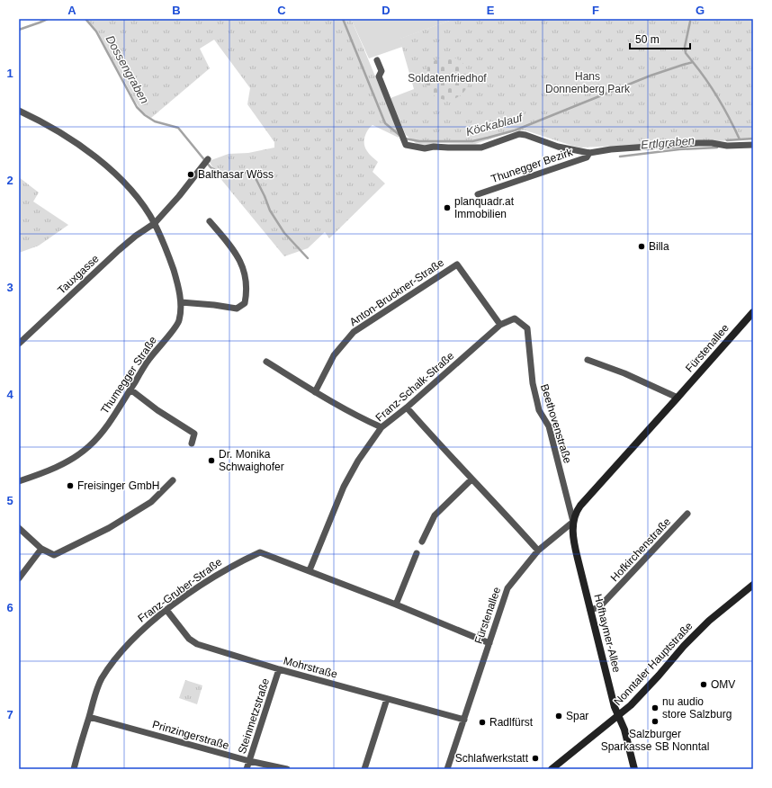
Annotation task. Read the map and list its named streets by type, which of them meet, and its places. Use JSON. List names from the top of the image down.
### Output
{
  "streets": {
    "street": [
      "Thunegger Bezirk",
      "Tauxgasse",
      "Anton-Bruckner-Straße",
      "Fürstenallee",
      "Thumegger Straße",
      "Franz-Schalk-Straße",
      "Beethovenstraße",
      "Hofkirchenstraße",
      "Franz-Gruber-Straße",
      "Hofhaymer-Allee",
      "Nonntaler Hauptstraße",
      "Mohrstraße",
      "Steinmetzstraße",
      "Prinzingerstraße"
    ]
  },
  "crossings": [
    ["Tauxgasse", "Thumegger Straße"],
    ["Anton-Bruckner-Straße", "Franz-Schalk-Straße"],
    ["Anton-Bruckner-Straße", "Beethovenstraße"],
    ["Fürstenallee", "Beethovenstraße"],
    ["Fürstenallee", "Franz-Gruber-Straße"],
    ["Fürstenallee", "Hofhaymer-Allee"],
    ["Fürstenallee", "Mohrstraße"],
    ["Franz-Schalk-Straße", "Beethovenstraße"],
    ["Franz-Schalk-Straße", "Franz-Gruber-Straße"],
    ["Beethovenstraße", "Hofhaymer-Allee"],
    ["Hofkirchenstraße", "Hofhaymer-Allee"],
    ["Franz-Gruber-Straße", "Mohrstraße"],
    ["Franz-Gruber-Straße", "Prinzingerstraße"],
    ["Hofhaymer-Allee", "Nonntaler Hauptstraße"],
    ["Mohrstraße", "Steinmetzstraße"],
    ["Steinmetzstraße", "Prinzingerstraße"]
  ],
  "water": ["Dossengraben", "Köckablauf", "Ertlgraben"],
  "parks": ["Hans Donnenberg Park", "Soldatenfriedhof"],
  "places": [
    "Balthasar Wöss",
    "planquadr.at Immobilien",
    "Billa",
    "Dr. Monika Schwaighofer",
    "Freisinger GmbH",
    "OMV",
    "nu audio store Salzburg",
    "Spar",
    "Salzburger Sparkasse SB Nonntal",
    "Radlfürst",
    "Schlafwerkstatt"
  ],
  "scale_bar": "50 m",
  "grid": {
    "columns": [
      "A",
      "B",
      "C",
      "D",
      "E",
      "F",
      "G"
    ],
    "rows": [
      "1",
      "2",
      "3",
      "4",
      "5",
      "6",
      "7"
    ]
  }
}
